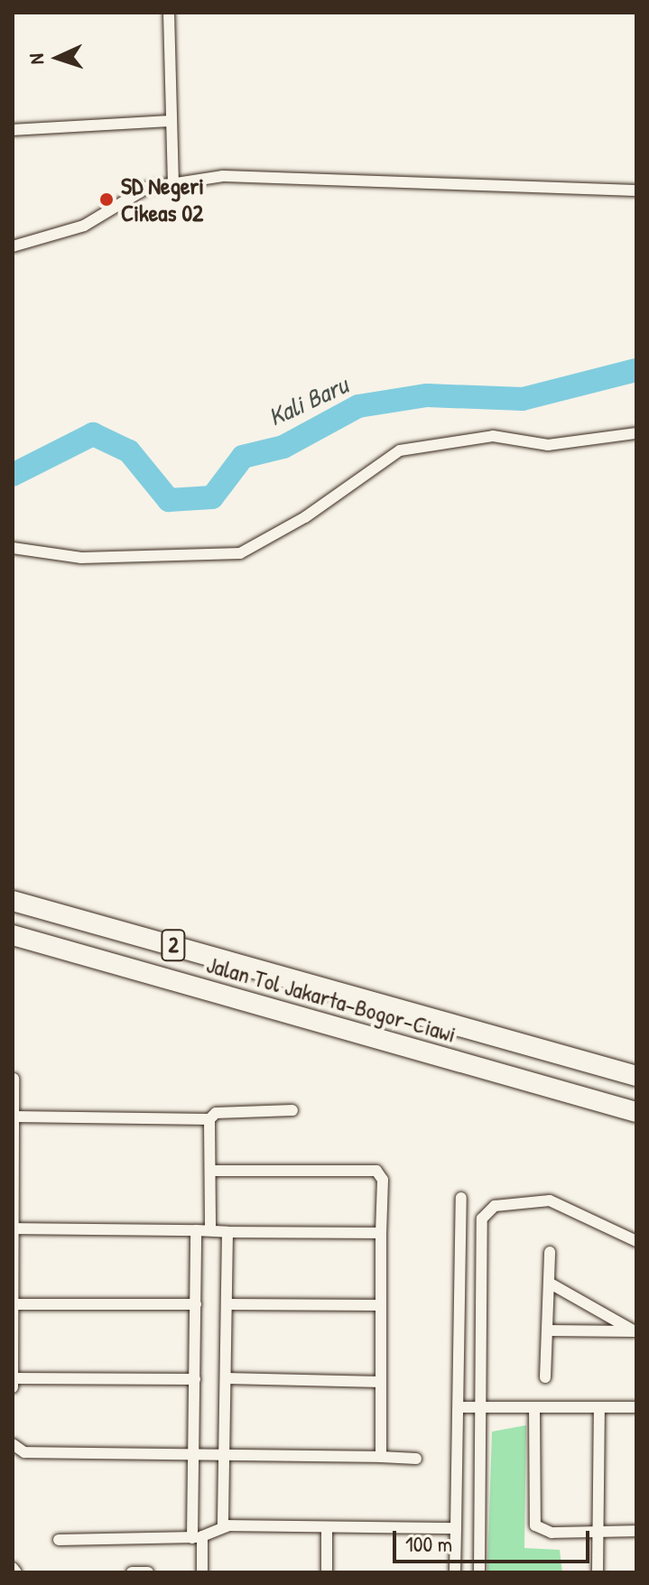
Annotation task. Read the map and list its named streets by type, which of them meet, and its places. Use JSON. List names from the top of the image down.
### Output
{
  "streets": {
    "highway": ["2", "Jalan Tol Jakarta–Bogor–Ciawi"]
  },
  "water": ["Kali Baru"],
  "places": ["SD Negeri Cikeas 02"],
  "scale_bar": "100 m",
  "north": "left"
}
